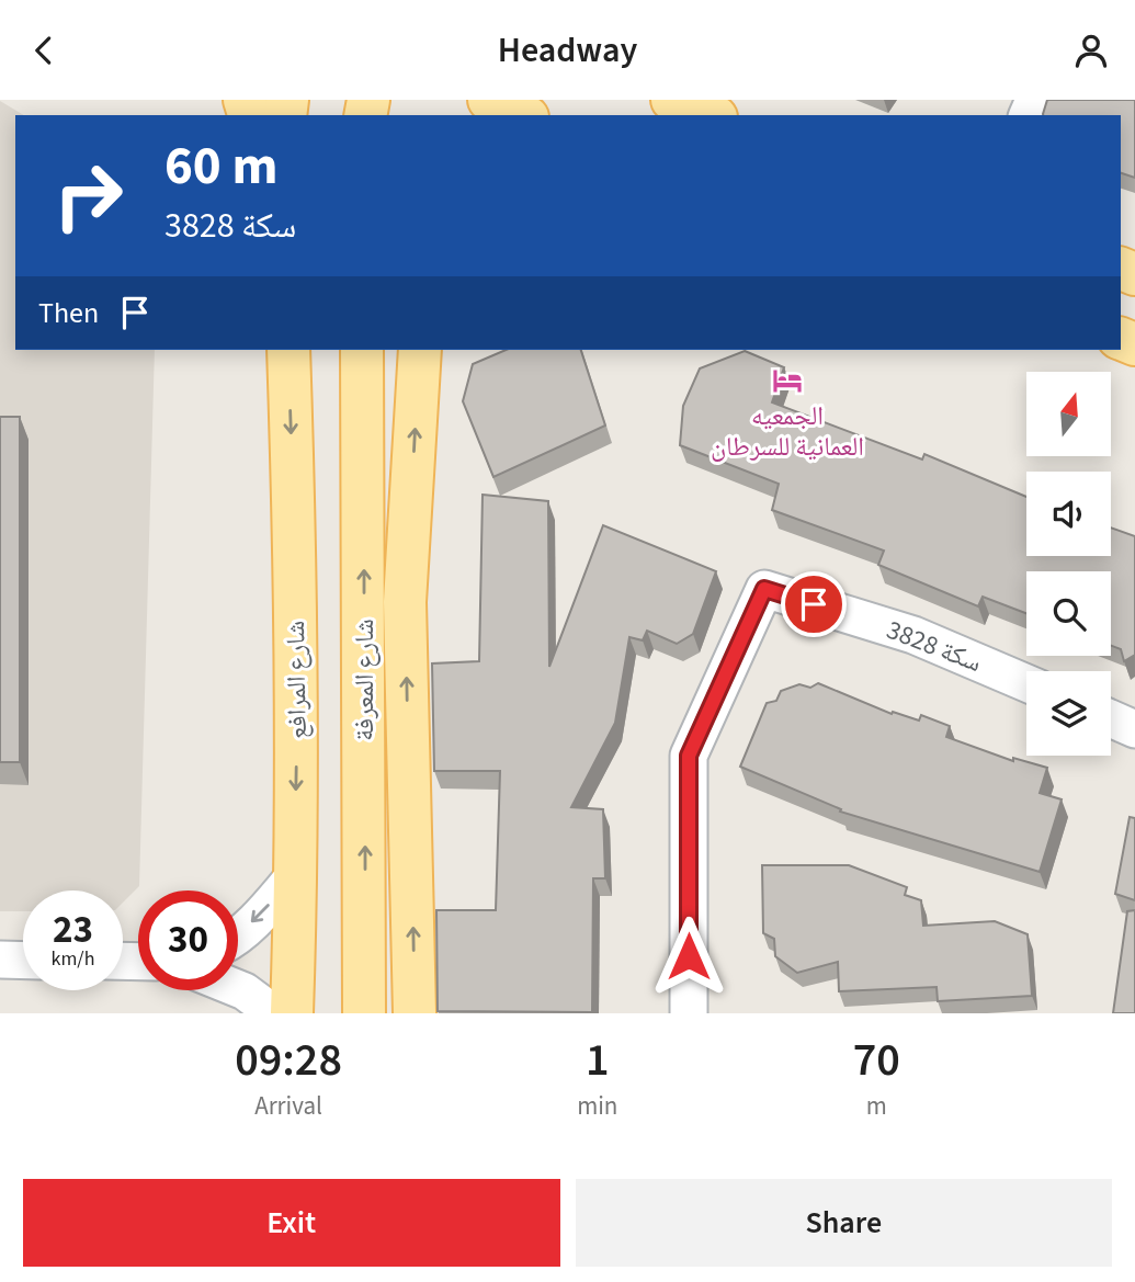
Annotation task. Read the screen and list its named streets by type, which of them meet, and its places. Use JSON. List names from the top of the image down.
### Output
{
  "streets": {
    "main road": ["شارع المرافع", "شارع المعرفة"],
    "street": ["سكة 3828"]
  },
  "places": {
    "hotel": ["الجمعيه العمانية للسرطان"]
  },
  "north": "top",
  "page": {
    "header": "Headway",
    "turn": ["60 m", "سكة 3828"],
    "then": "Then",
    "speed": "23 km/h",
    "limit": "30",
    "eta": [
      "09:28",
      "Arrival",
      "1",
      "min",
      "70",
      "m"
    ],
    "buttons": ["Exit", "Share"]
  }
}
